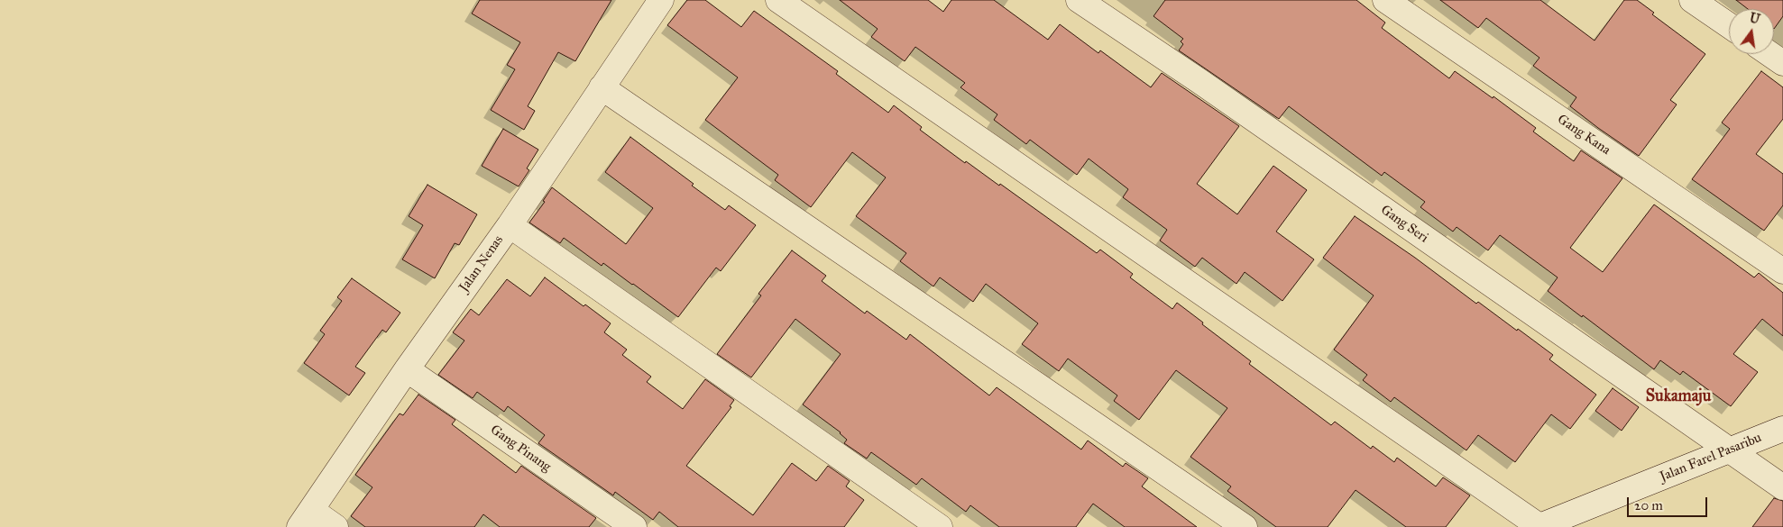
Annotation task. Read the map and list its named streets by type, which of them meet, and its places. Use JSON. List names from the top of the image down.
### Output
{
  "streets": {
    "street": [
      "Gang Kana",
      "Gang Seri",
      "Jalan Nenas",
      "Gang Pinang",
      "Jalan Farel Pasaribu"
    ]
  },
  "crossings": [
    ["Gang Seri", "Jalan Farel Pasaribu"],
    ["Jalan Nenas", "Gang Pinang"]
  ],
  "districts": ["Sukamaju"],
  "scale_bar": "20 m",
  "north": "top"
}
